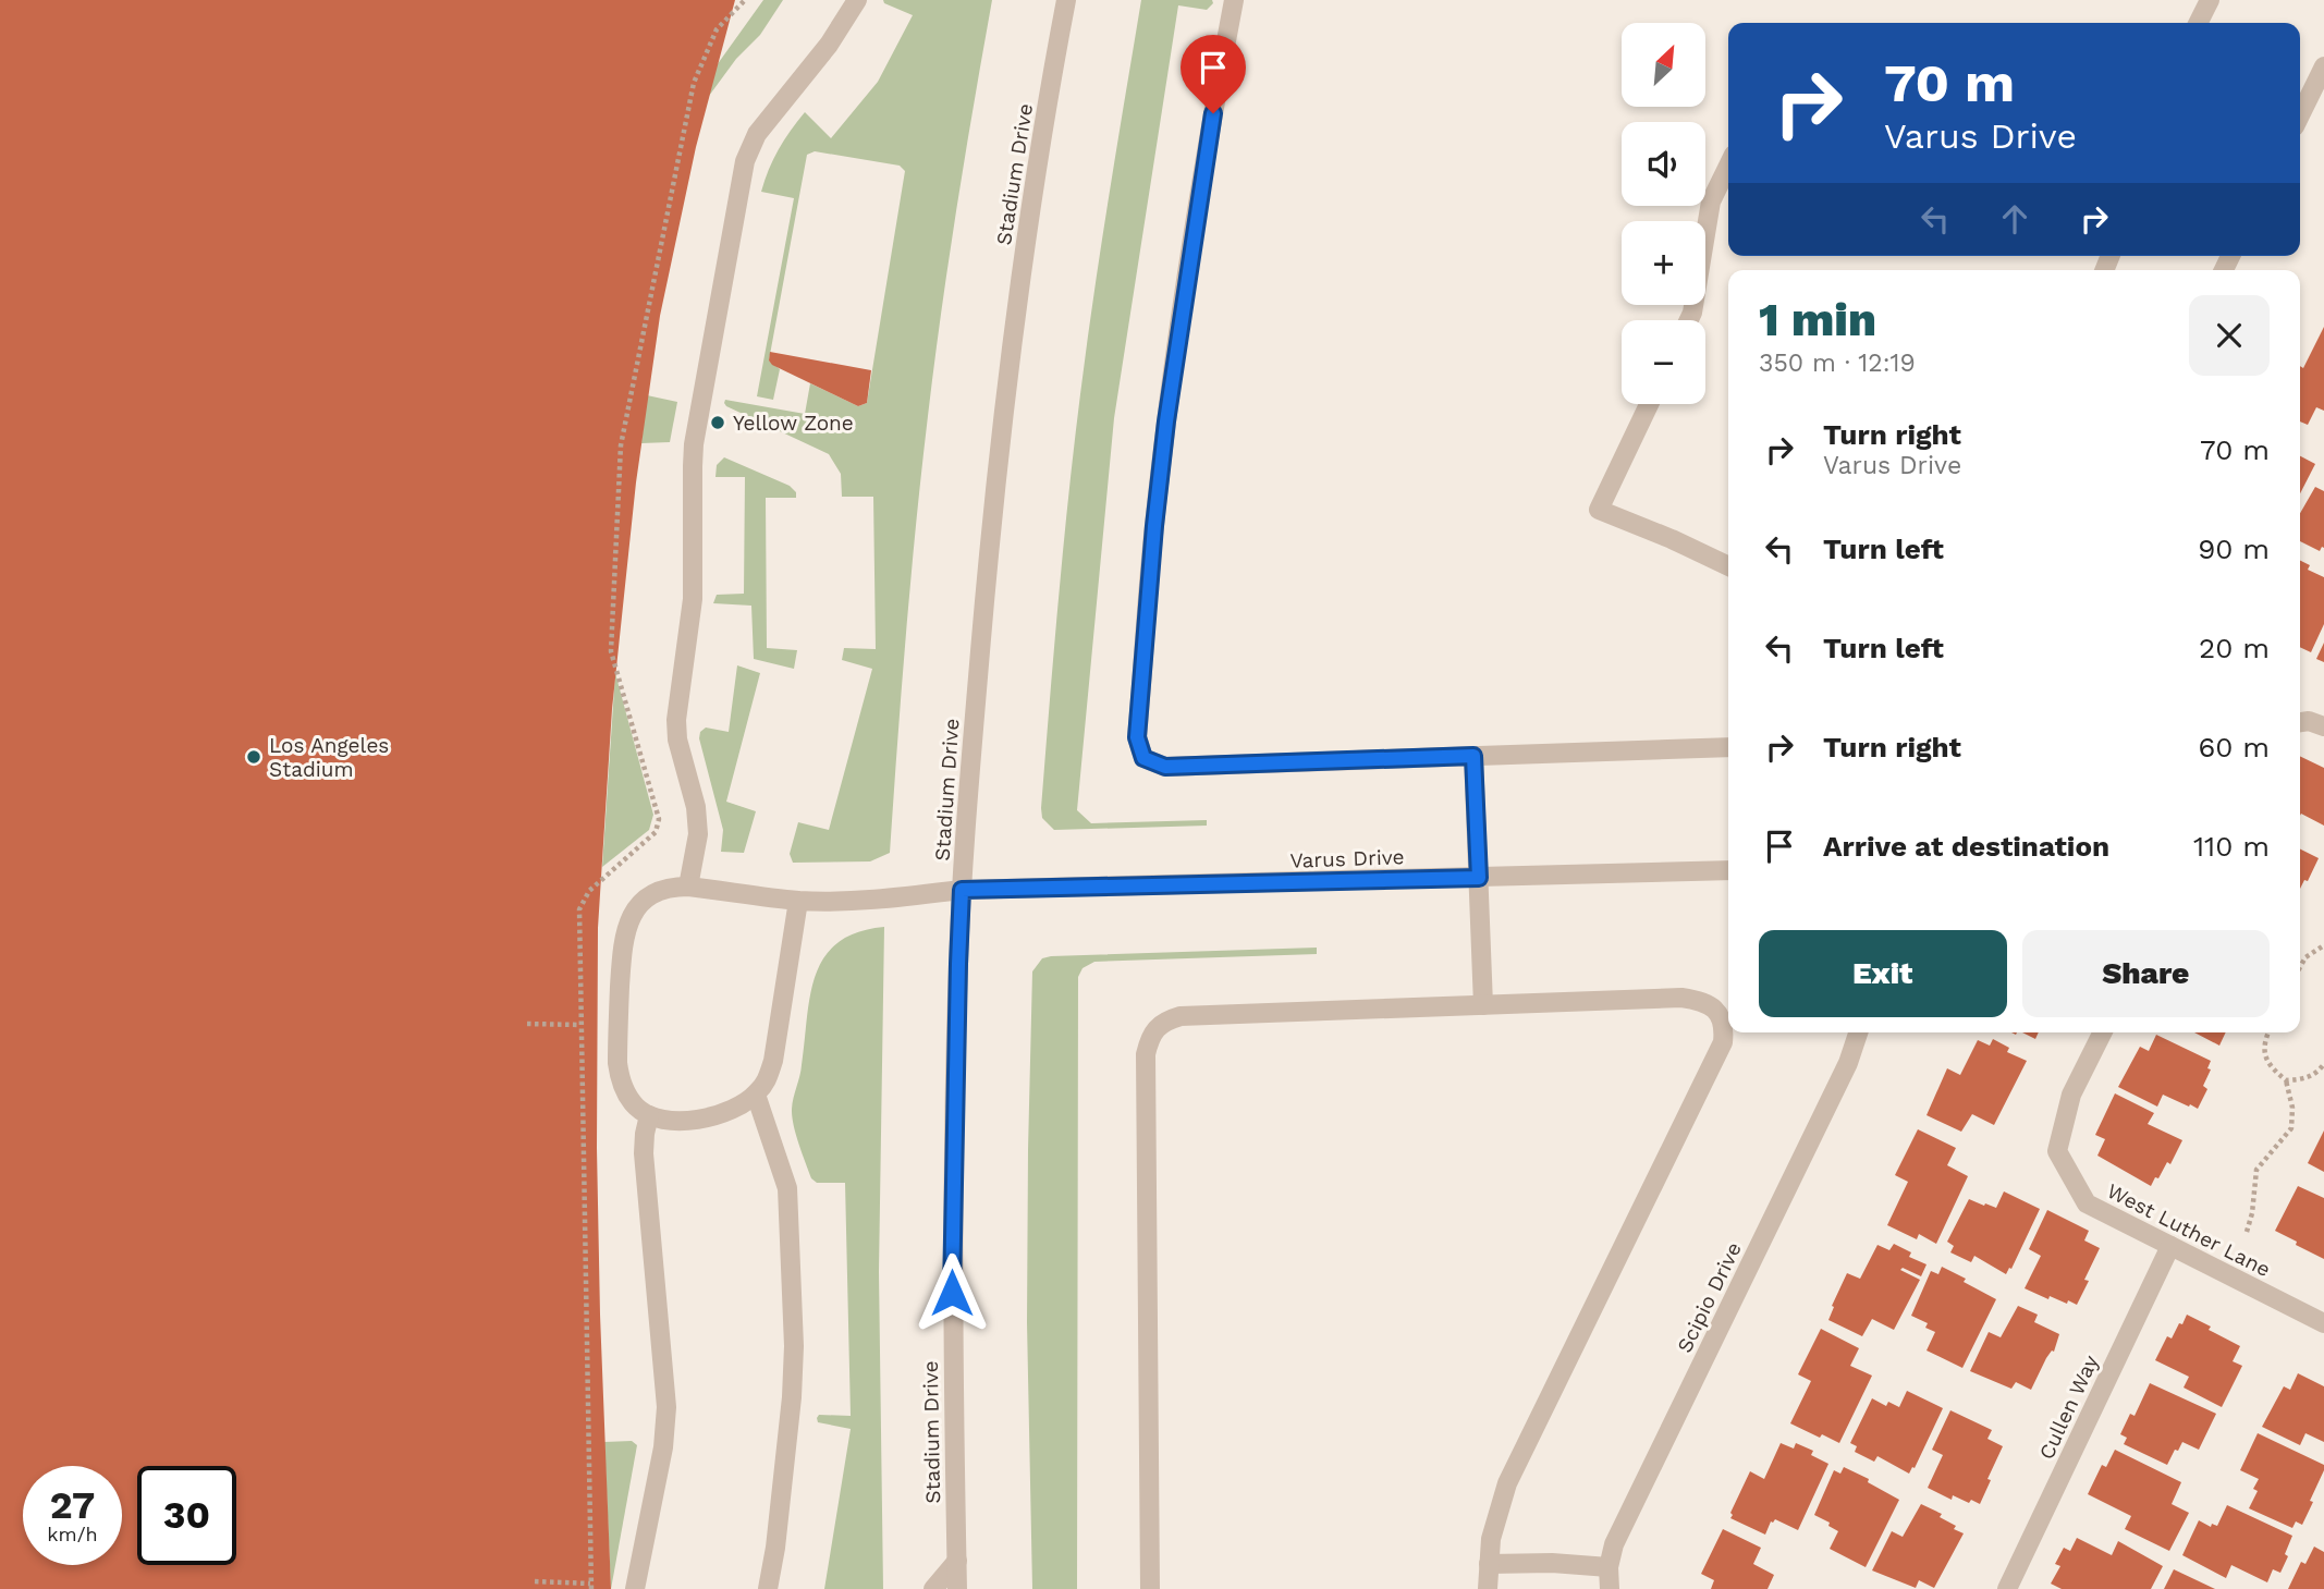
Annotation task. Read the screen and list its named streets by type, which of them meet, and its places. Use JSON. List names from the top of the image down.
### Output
{
  "streets": {
    "street": [
      "Stadium Drive",
      "Varus Drive",
      "West Luther Lane",
      "Scipio Drive",
      "Cullen Way"
    ]
  },
  "crossings": [
    ["Stadium Drive", "Varus Drive"],
    ["West Luther Lane", "Cullen Way"]
  ],
  "places": ["Yellow Zone", "Los Angeles Stadium"],
  "north": "top right",
  "page": {
    "map_buttons": ["+", "−"],
    "turn": ["70 m", "Varus Drive"],
    "heading": ["1 min", "350 m · 12:19"],
    "list": [
      {
        "name": "Turn right",
        "note": "Varus Drive",
        "value": "70 m"
      },
      {
        "name": "Turn left",
        "value": "90 m"
      },
      {
        "name": "Turn left",
        "value": "20 m"
      },
      {
        "name": "Turn right",
        "value": "60 m"
      },
      {
        "name": "Arrive at destination",
        "value": "110 m"
      }
    ],
    "buttons": ["Exit", "Share"],
    "speed": "27 km/h",
    "limit": "30"
  }
}
